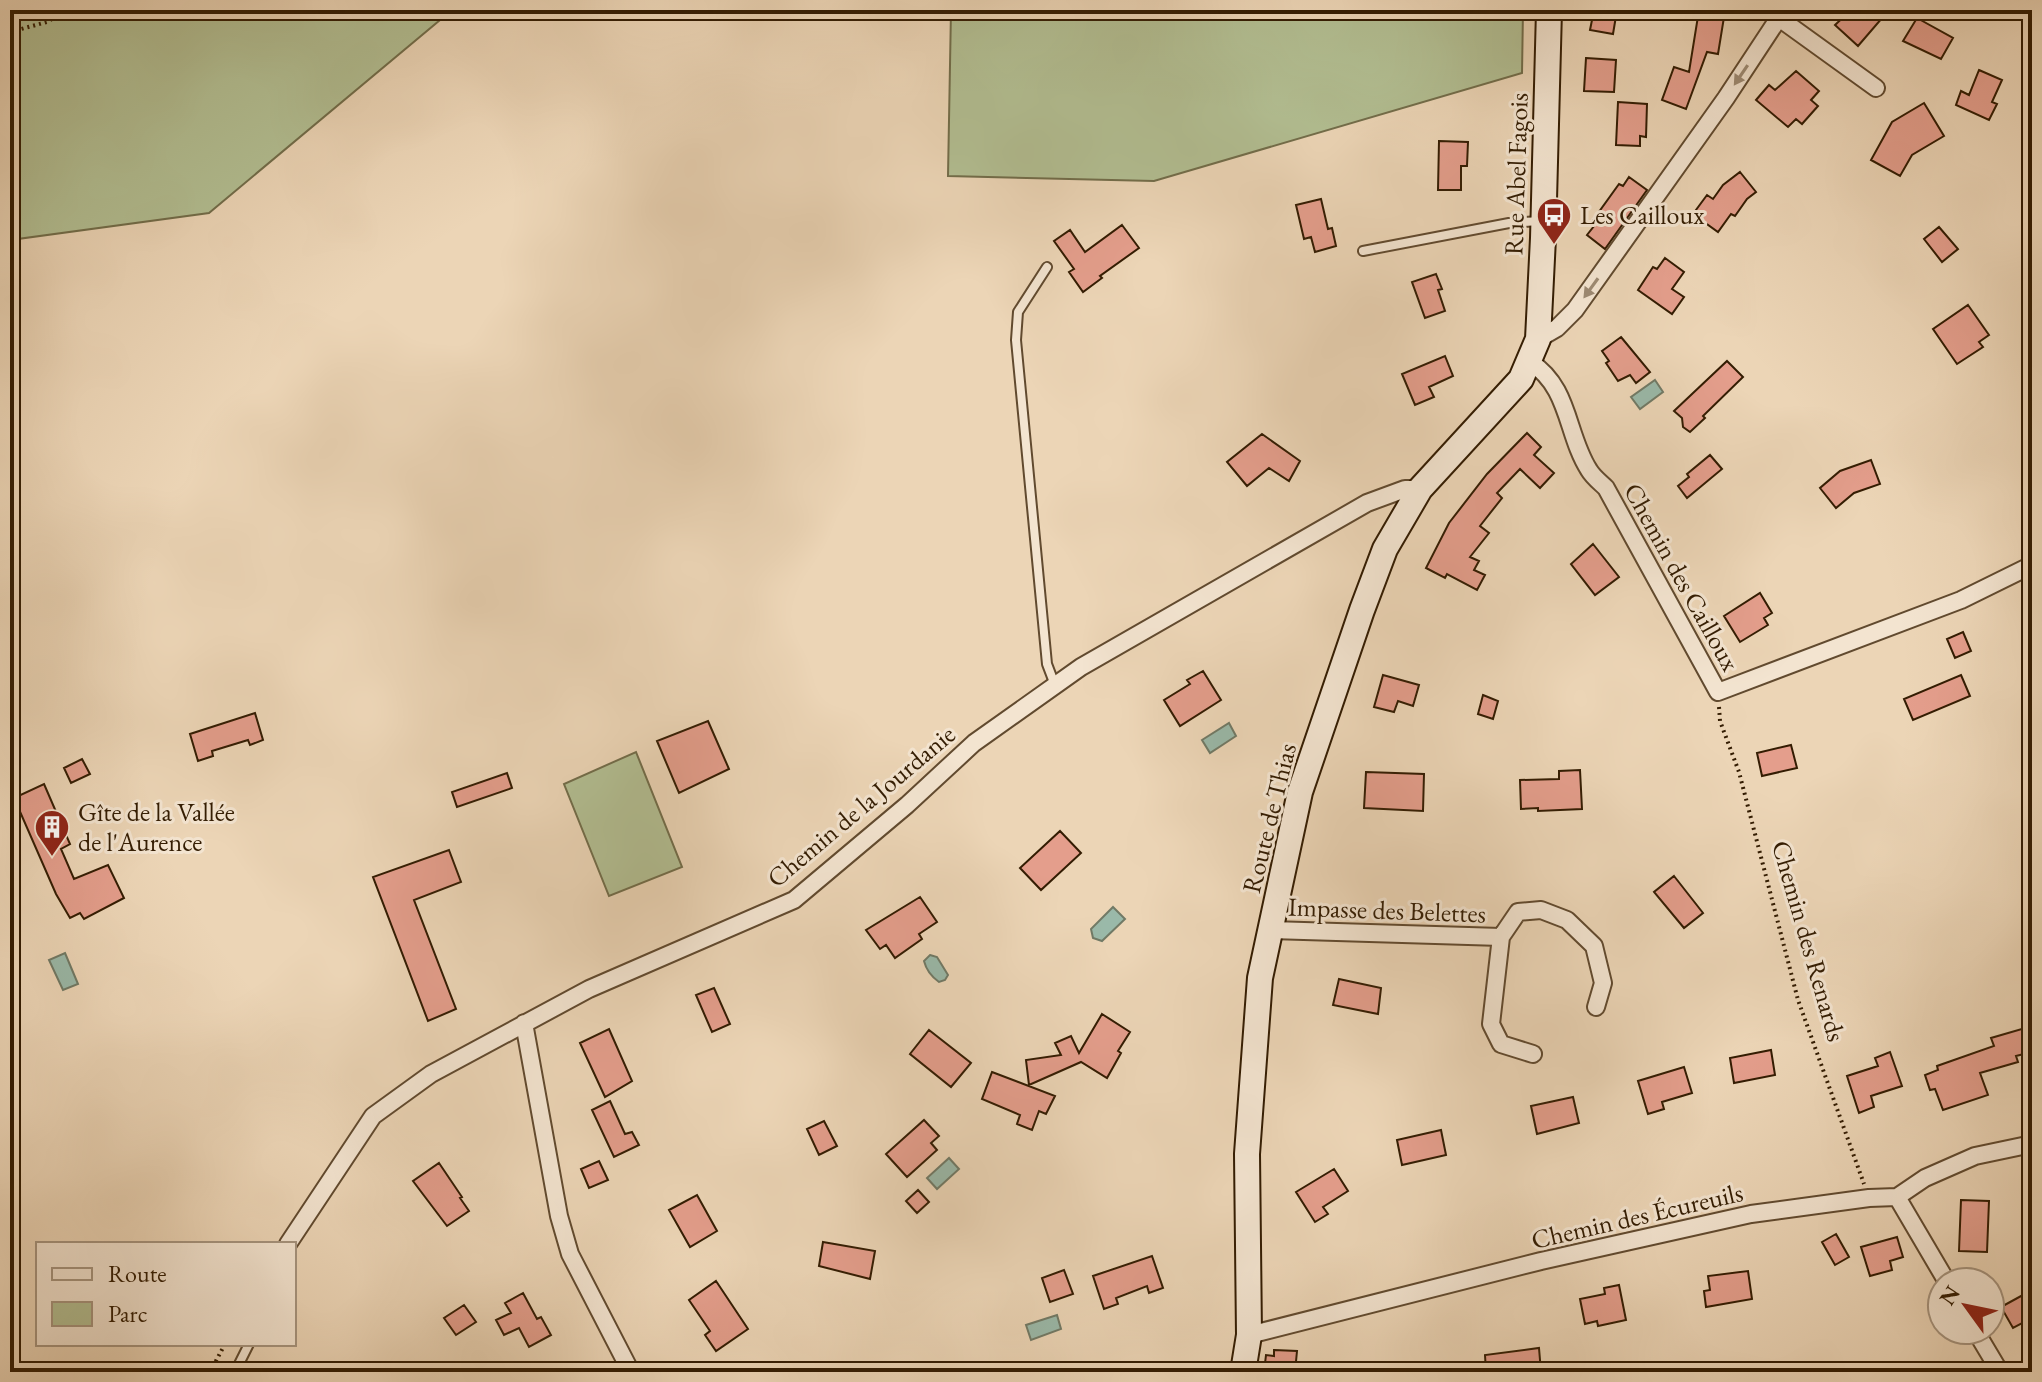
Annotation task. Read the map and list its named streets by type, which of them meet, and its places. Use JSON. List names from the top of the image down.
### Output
{
  "streets": {
    "street": [
      "Rue Abel Fagois",
      "Chemin des Cailloux",
      "Chemin de la Jourdanie",
      "Route de Thias",
      "Impasse des Belettes",
      "Chemin des Écureuils"
    ],
    "path": ["Chemin des Renards"]
  },
  "crossings": [
    ["Rue Abel Fagois", "Chemin des Cailloux"],
    ["Rue Abel Fagois", "Route de Thias"],
    ["Chemin des Cailloux", "Route de Thias"],
    ["Chemin des Cailloux", "Chemin des Renards"],
    ["Chemin de la Jourdanie", "Route de Thias"],
    ["Route de Thias", "Impasse des Belettes"],
    ["Route de Thias", "Chemin des Écureuils"],
    ["Chemin des Renards", "Chemin des Écureuils"]
  ],
  "places": {
    "bus stop": ["Les Cailloux"],
    "building": ["Gîte de la Vallée de l'Aurence"]
  },
  "legend": ["Route", "Parc"],
  "north": "top left"
}
